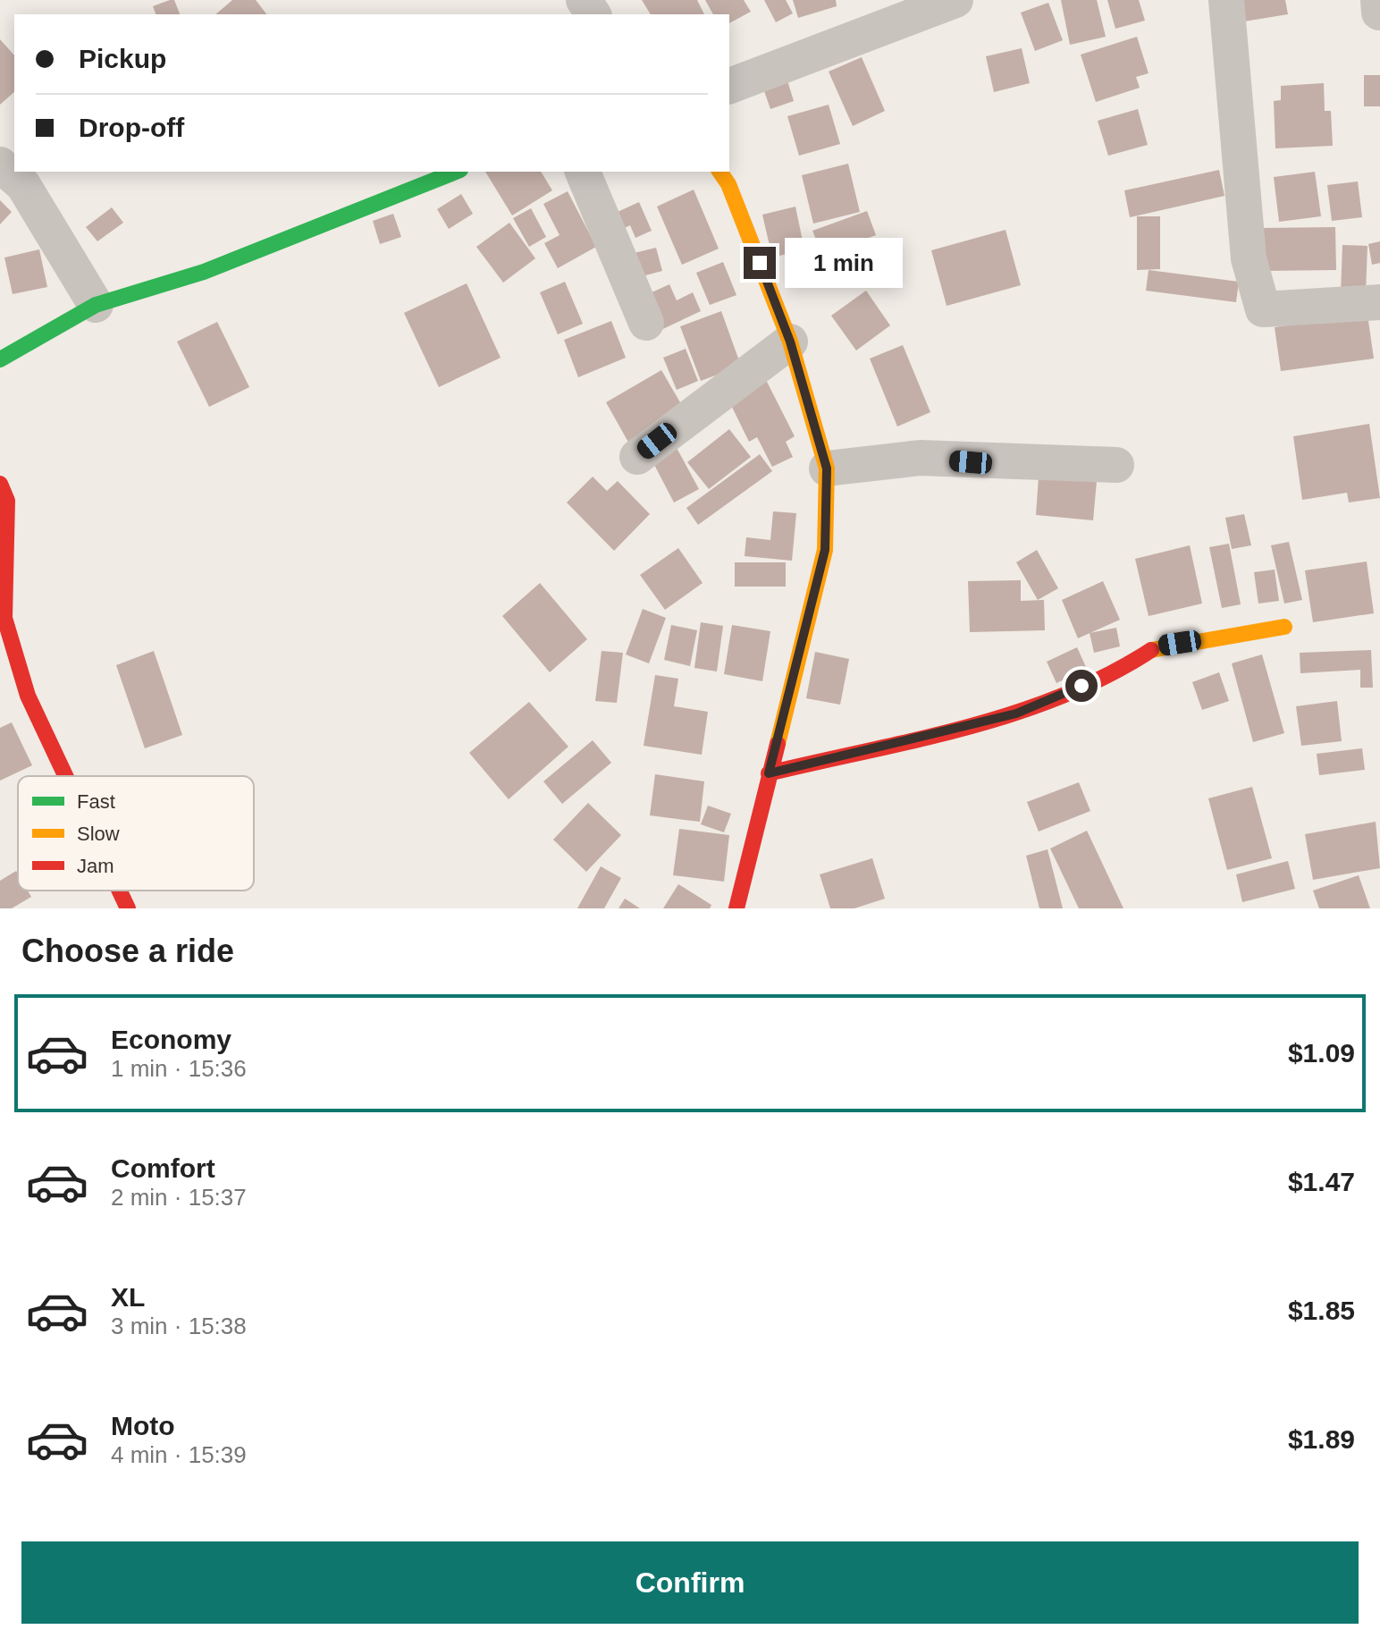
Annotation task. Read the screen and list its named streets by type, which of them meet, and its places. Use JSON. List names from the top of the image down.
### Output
{
  "legend": ["Fast", "Slow", "Jam"],
  "page": {
    "banner": ["Pickup", "Drop-off"],
    "bubble": "1 min",
    "heading": "Choose a ride",
    "list": [
      {
        "name": "Economy",
        "note": "1 min · 15:36",
        "value": "$1.09"
      },
      {
        "name": "Comfort",
        "note": "2 min · 15:37",
        "value": "$1.47"
      },
      {
        "name": "XL",
        "note": "3 min · 15:38",
        "value": "$1.85"
      },
      {
        "name": "Moto",
        "note": "4 min · 15:39",
        "value": "$1.89"
      }
    ],
    "buttons": "Confirm"
  }
}
